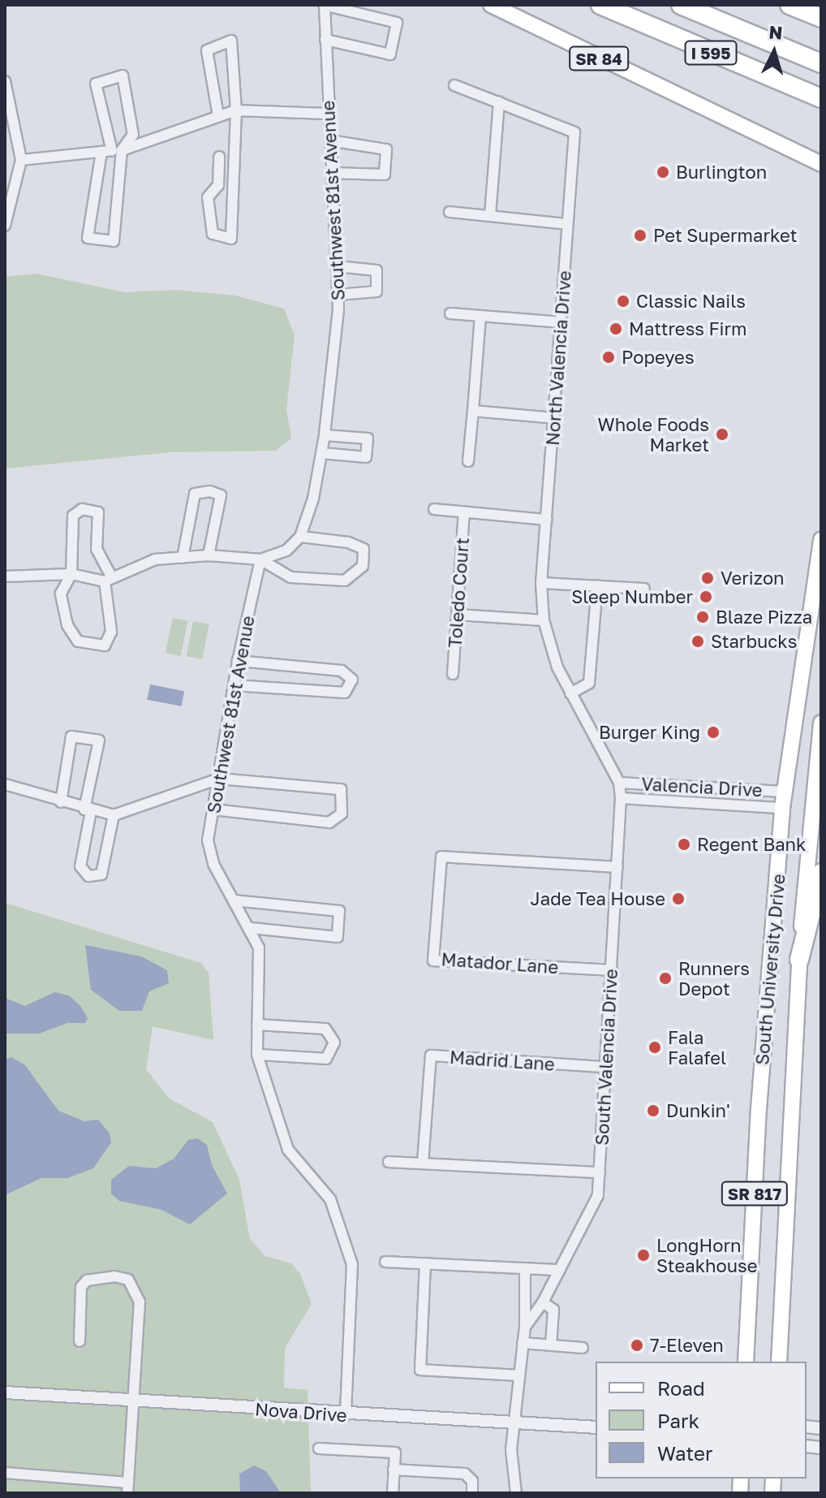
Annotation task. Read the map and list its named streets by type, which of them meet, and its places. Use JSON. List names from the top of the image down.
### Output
{
  "streets": {
    "highway": ["I 595"],
    "main road": ["SR 84", "South University Drive", "SR 817"],
    "street": [
      "Southwest 81st Avenue",
      "North Valencia Drive",
      "Toledo Court",
      "Valencia Drive",
      "Matador Lane",
      "South Valencia Drive",
      "Madrid Lane",
      "Nova Drive"
    ]
  },
  "crossings": [
    ["Southwest 81st Avenue", "Nova Drive"],
    ["North Valencia Drive", "Toledo Court"],
    ["North Valencia Drive", "Valencia Drive"],
    ["North Valencia Drive", "South Valencia Drive"],
    ["Valencia Drive", "South University Drive"],
    ["Valencia Drive", "South Valencia Drive"],
    ["Matador Lane", "South Valencia Drive"],
    ["South Valencia Drive", "Madrid Lane"],
    ["South Valencia Drive", "Nova Drive"]
  ],
  "places": [
    "Burlington",
    "Pet Supermarket",
    "Classic Nails",
    "Mattress Firm",
    "Popeyes",
    "Whole Foods Market",
    "Verizon",
    "Sleep Number",
    "Blaze Pizza",
    "Starbucks",
    "Burger King",
    "Regent Bank",
    "Jade Tea House",
    "Runners Depot",
    "Fala Falafel",
    "Dunkin'",
    "LongHorn Steakhouse",
    "7-Eleven"
  ],
  "legend": ["Road", "Park", "Water"],
  "north": "top"
}
